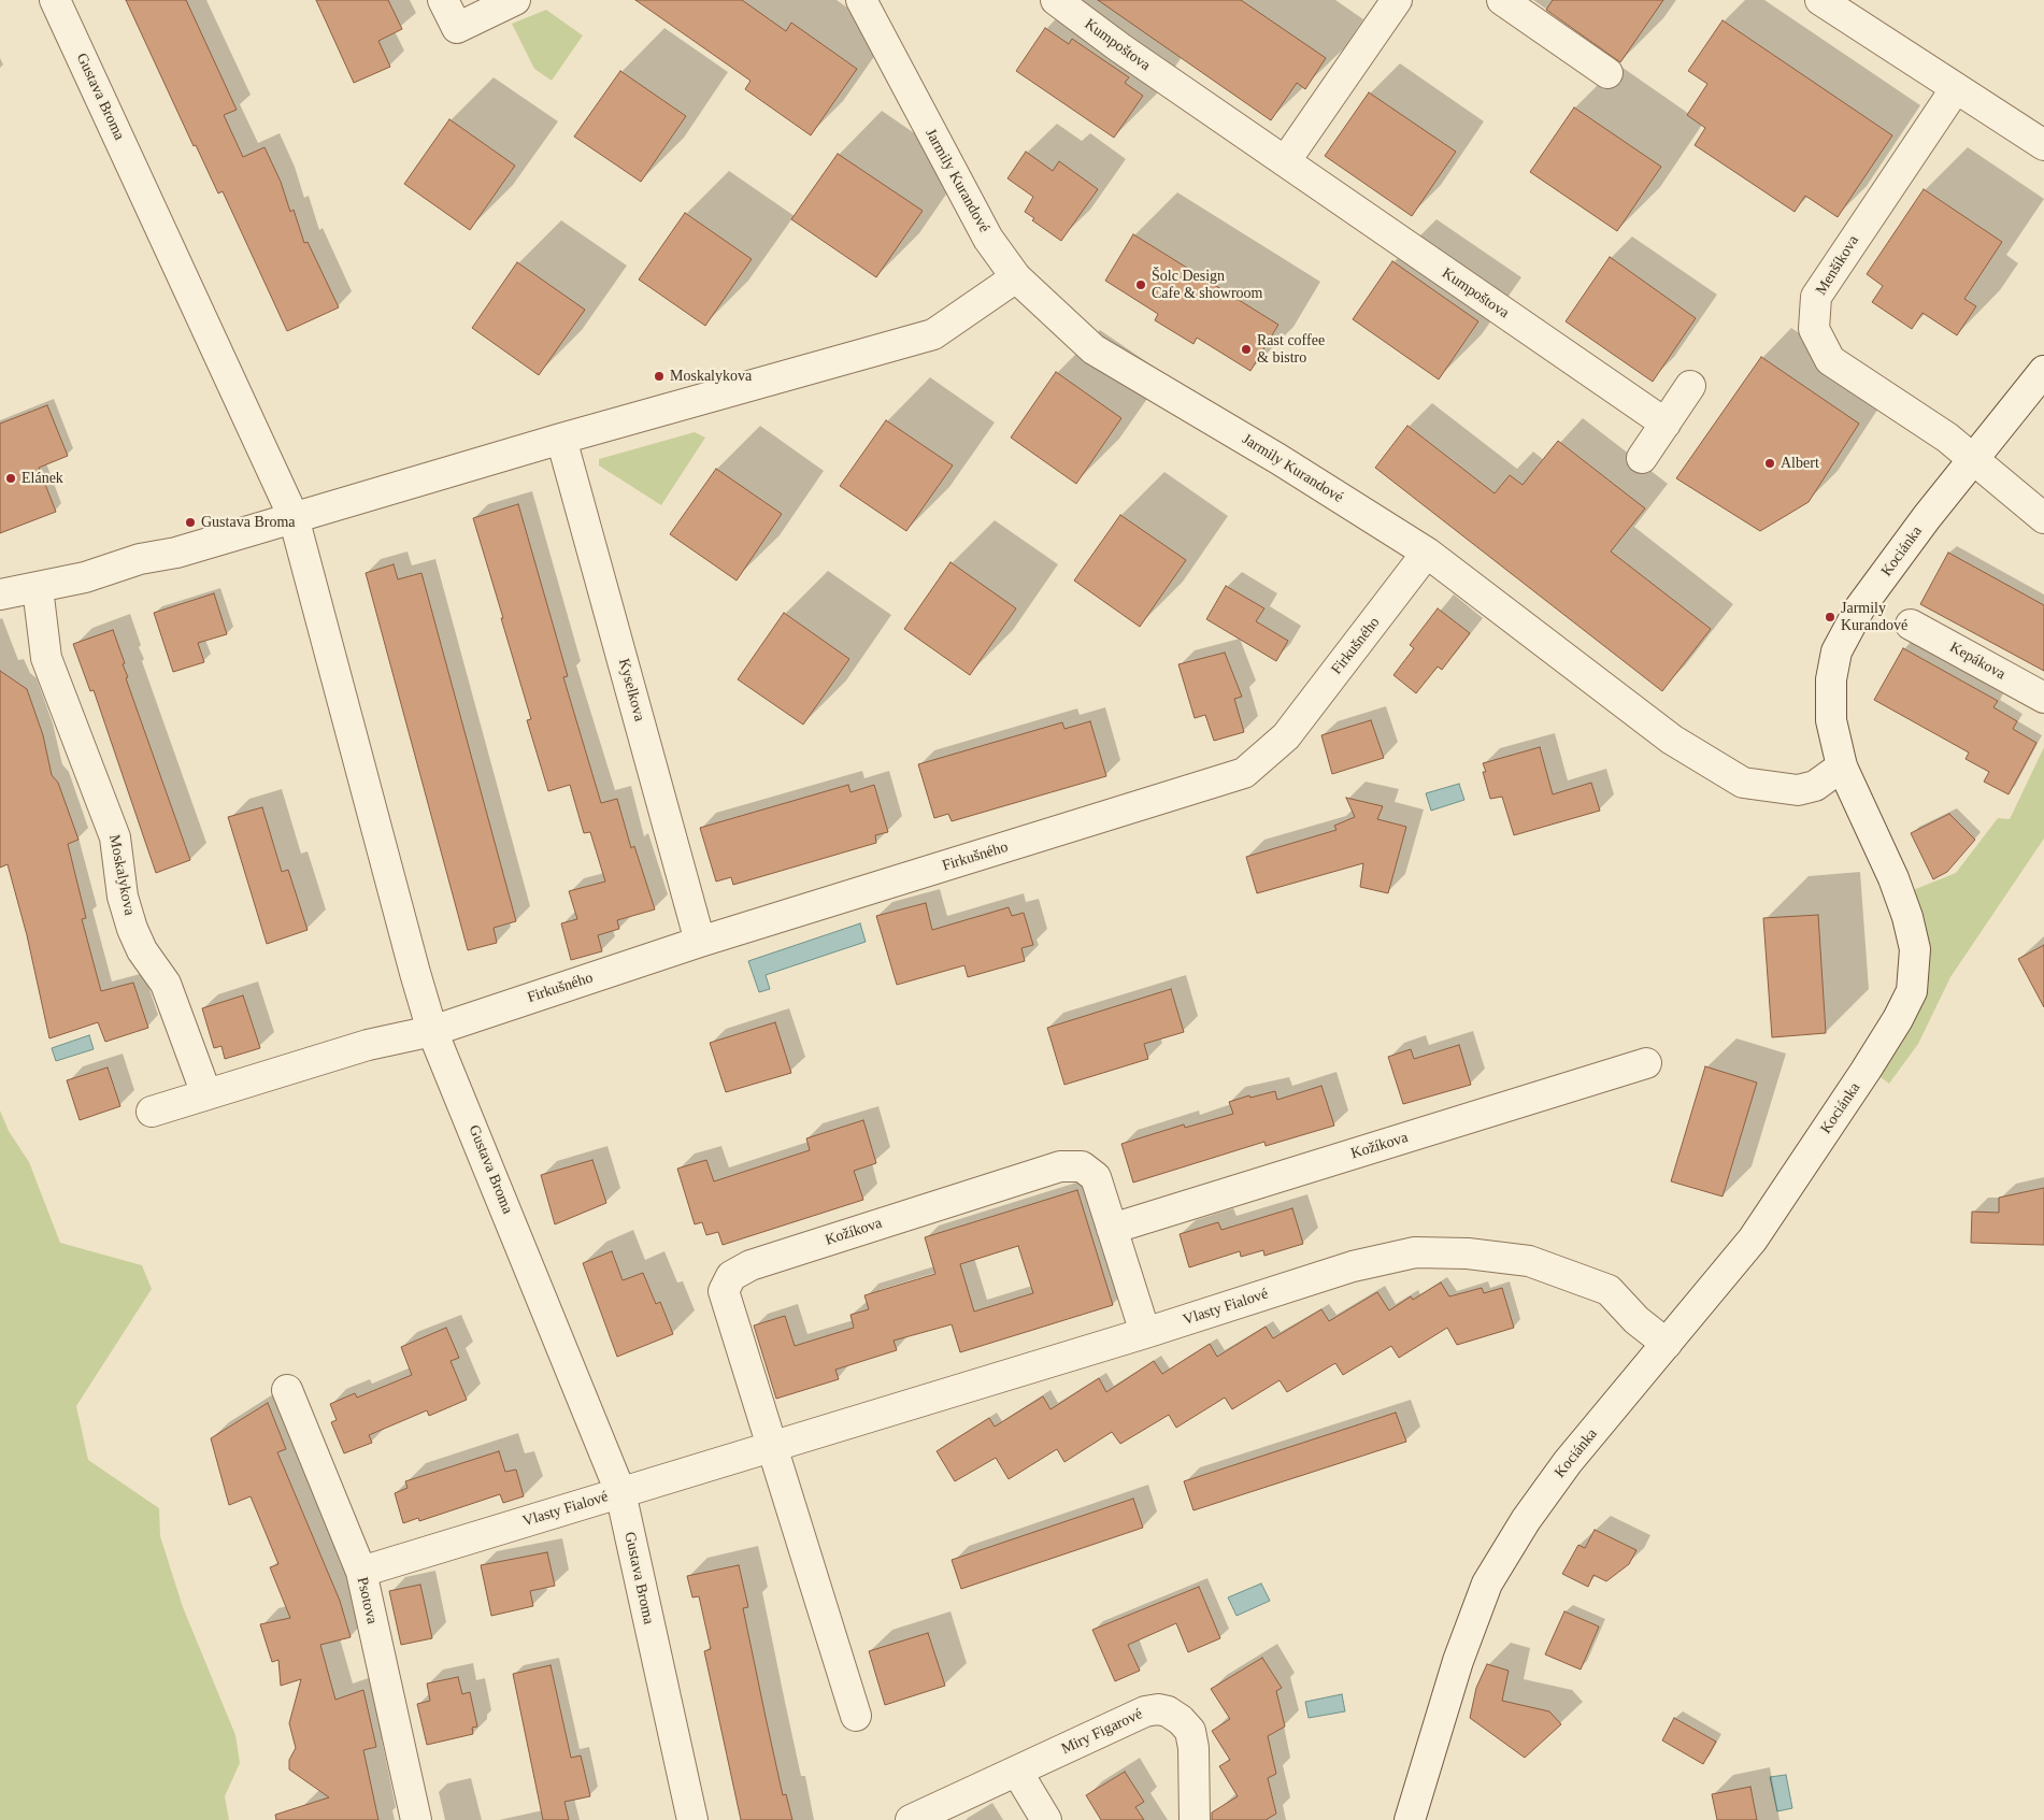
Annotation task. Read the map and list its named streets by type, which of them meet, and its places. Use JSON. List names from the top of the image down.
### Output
{
  "streets": {
    "street": [
      "Kumpoštova",
      "Gustava Broma",
      "Jarmily Kurandové",
      "Menšíkova",
      "Kociánka",
      "Firkušného",
      "Kepákova",
      "Kyselkova",
      "Moskalykova",
      "Kožíkova",
      "Vlasty Fialové",
      "Psotova",
      "Miry Figarové"
    ]
  },
  "crossings": [
    ["Gustava Broma", "Firkušného"],
    ["Gustava Broma", "Vlasty Fialové"],
    ["Jarmily Kurandové", "Kociánka"],
    ["Jarmily Kurandové", "Firkušného"],
    ["Menšíkova", "Kociánka"],
    ["Kociánka", "Vlasty Fialové"],
    ["Firkušného", "Kyselkova"],
    ["Kožíkova", "Vlasty Fialové"],
    ["Vlasty Fialové", "Psotova"]
  ],
  "places": [
    "Šolc Design Cafe & showroom",
    "Rast coffee & bistro",
    "Moskalykova",
    "Albert",
    "Elánek",
    "Gustava Broma",
    "Jarmily Kurandové"
  ]
}
